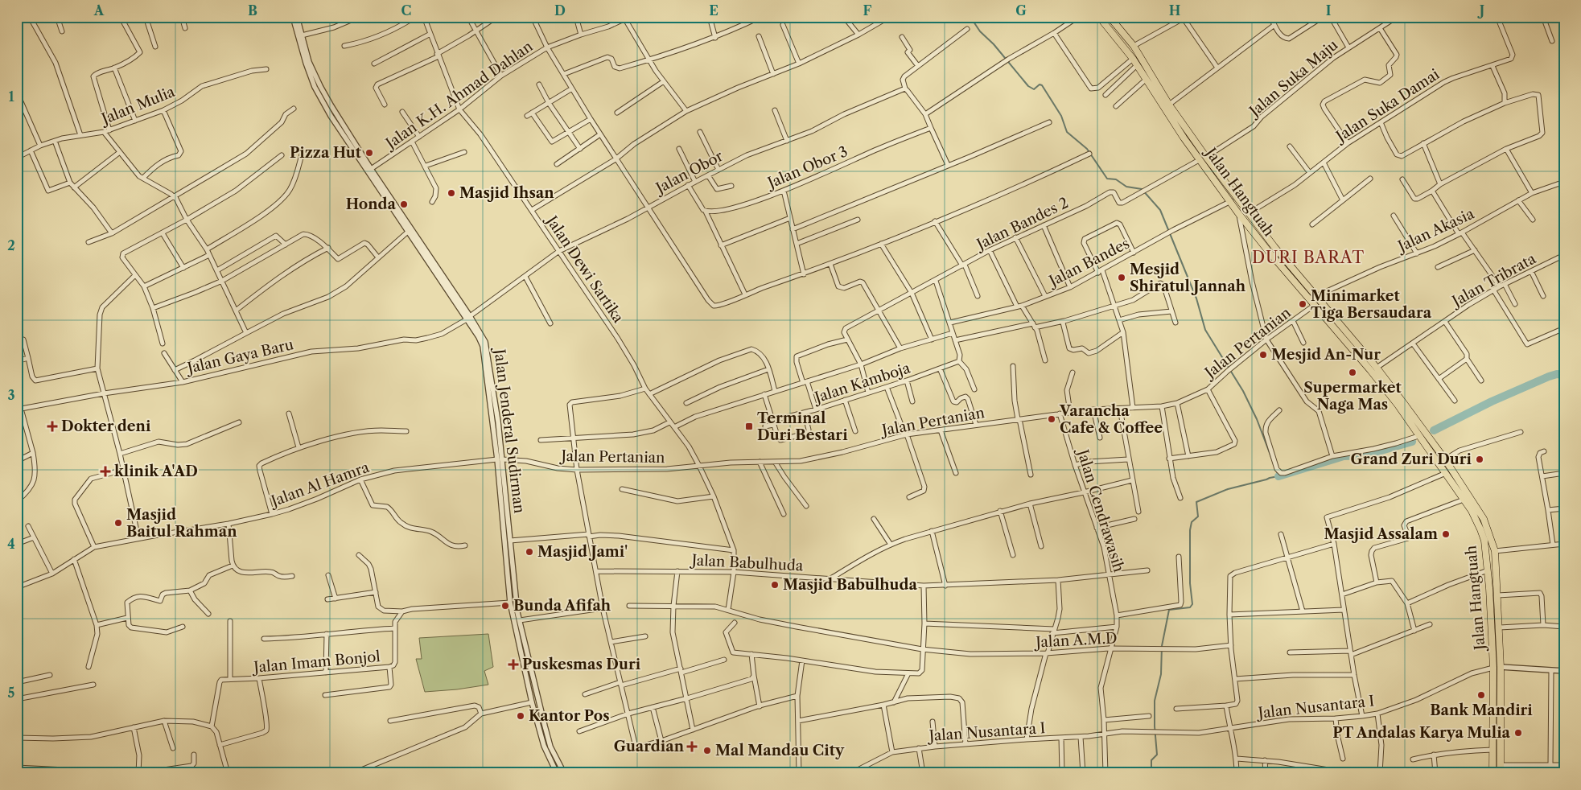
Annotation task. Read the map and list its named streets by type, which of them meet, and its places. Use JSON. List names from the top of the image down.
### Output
{
  "streets": {
    "highway": ["Jalan Hangtuah"],
    "street": [
      "Jalan Suka Maju",
      "Jalan K.H. Ahmad Dahlan",
      "Jalan Mulia",
      "Jalan Suka Damai",
      "Jalan Obor 3",
      "Jalan Obor",
      "Jalan Bandes 2",
      "Jalan Akasia",
      "Jalan Bandes",
      "Jalan Dewi Sartika",
      "Jalan Tribrata",
      "Jalan Pertanian",
      "Jalan Gaya Baru",
      "Jalan Kamboja",
      "Jalan Jenderal Sudirman",
      "Jalan Al Hamra",
      "Jalan Cendrawasih",
      "Jalan Babulhuda",
      "Jalan A.M.D",
      "Jalan Imam Bonjol",
      "Jalan Nusantara I"
    ]
  },
  "crossings": [
    ["Jalan Suka Maju", "Jalan Hangtuah"],
    ["Jalan Suka Maju", "Jalan Bandes 2"],
    ["Jalan K.H. Ahmad Dahlan", "Jalan Dewi Sartika"],
    ["Jalan K.H. Ahmad Dahlan", "Jalan Jenderal Sudirman"],
    ["Jalan Suka Damai", "Jalan Hangtuah"],
    ["Jalan Obor", "Jalan Dewi Sartika"],
    ["Jalan Obor", "Jalan Gaya Baru"],
    ["Jalan Obor", "Jalan Jenderal Sudirman"],
    ["Jalan Hangtuah", "Jalan Bandes 2"],
    ["Jalan Hangtuah", "Jalan Akasia"],
    ["Jalan Hangtuah", "Jalan Bandes"],
    ["Jalan Hangtuah", "Jalan Tribrata"],
    ["Jalan Hangtuah", "Jalan Pertanian"],
    ["Jalan Hangtuah", "Jalan Nusantara I"],
    ["Jalan Dewi Sartika", "Jalan Pertanian"],
    ["Jalan Pertanian", "Jalan Jenderal Sudirman"],
    ["Jalan Pertanian", "Jalan Al Hamra"],
    ["Jalan Pertanian", "Jalan Cendrawasih"],
    ["Jalan Gaya Baru", "Jalan Jenderal Sudirman"],
    ["Jalan Jenderal Sudirman", "Jalan Al Hamra"],
    ["Jalan Cendrawasih", "Jalan Babulhuda"],
    ["Jalan Cendrawasih", "Jalan A.M.D"],
    ["Jalan Cendrawasih", "Jalan Nusantara I"]
  ],
  "districts": ["DURI BARAT"],
  "places": {
    "other": [
      "Pizza Hut",
      "Masjid Ihsan",
      "Honda",
      "Mesjid Shiratul Jannah",
      "Minimarket Tiga Bersaudara",
      "Mesjid An-Nur",
      "Supermarket Naga Mas",
      "Varancha Cafe & Coffee",
      "Grand Zuri Duri",
      "Masjid Baitul Rahman",
      "Masjid Assalam",
      "Masjid Jami'",
      "Masjid Babulhuda",
      "Bunda Afifah",
      "Bank Mandiri",
      "Kantor Pos",
      "PT Andalas Karya Mulia",
      "Mal Mandau City"
    ],
    "health": [
      "Dokter deni",
      "klinik A'AD",
      "Puskesmas Duri",
      "Guardian"
    ],
    "transit": ["Terminal Duri Bestari"]
  },
  "grid": {
    "columns": [
      "A",
      "B",
      "C",
      "D",
      "E",
      "F",
      "G",
      "H",
      "I",
      "J"
    ],
    "rows": [
      "1",
      "2",
      "3",
      "4",
      "5"
    ]
  }
}
